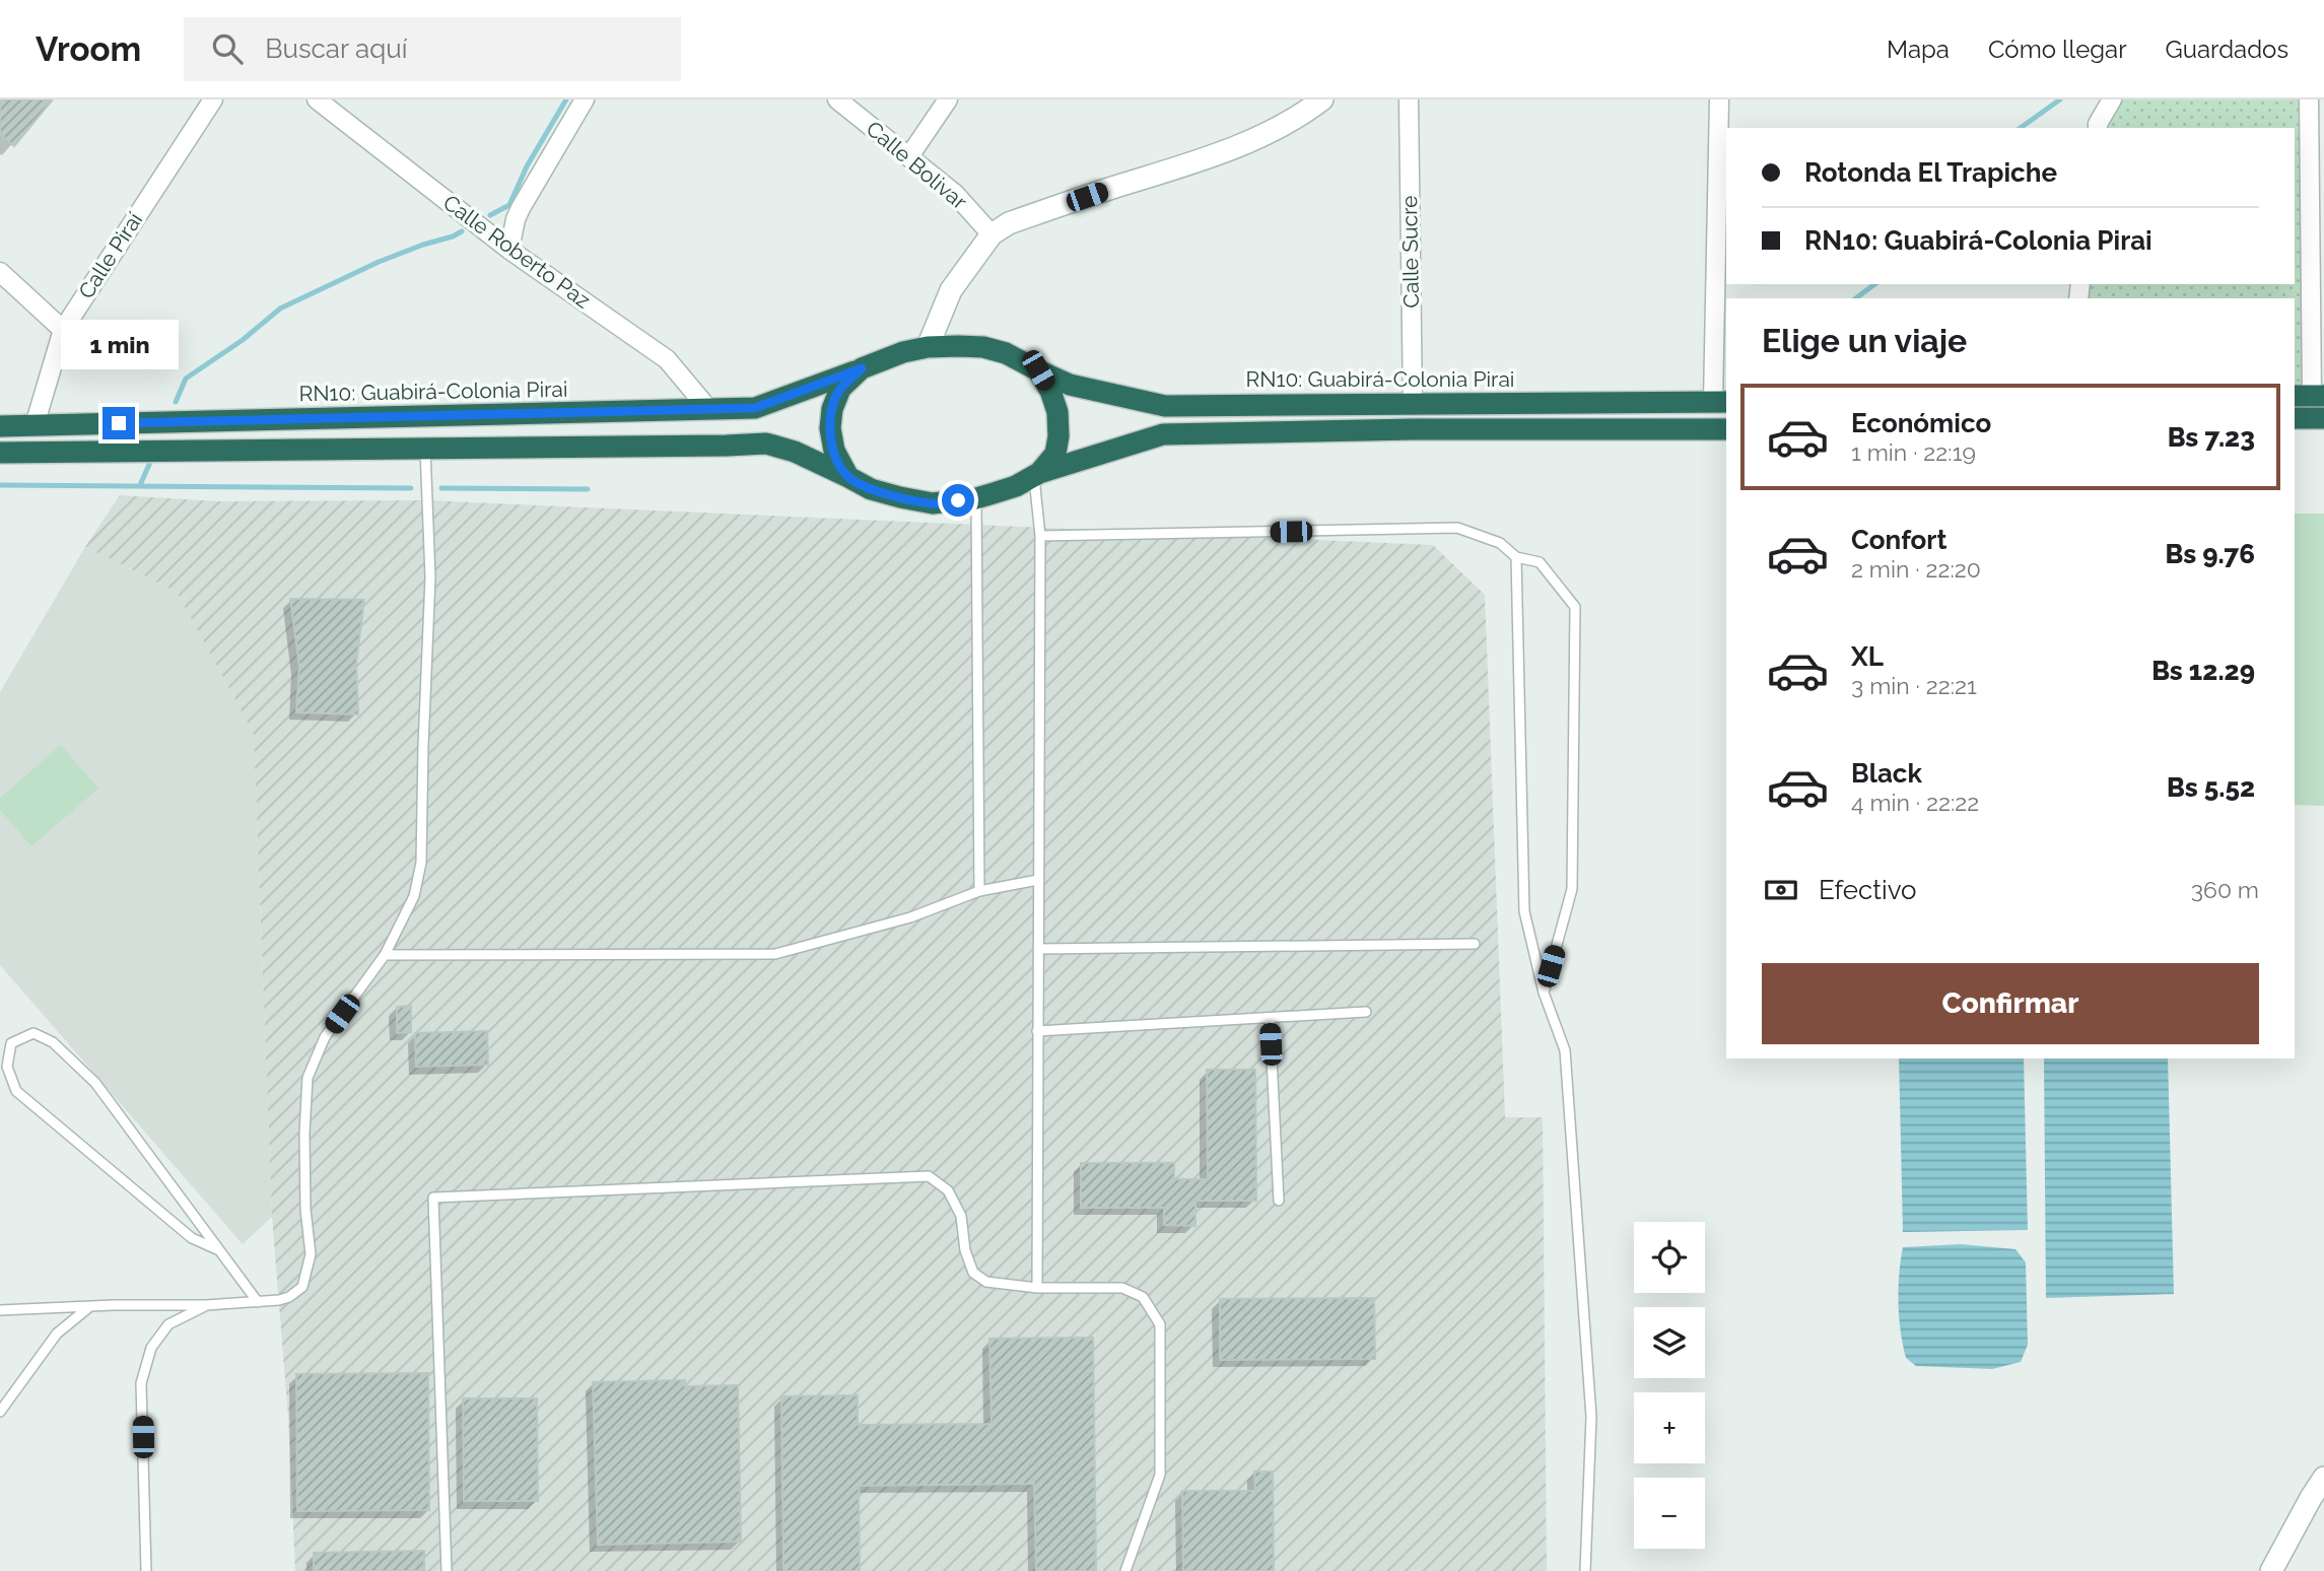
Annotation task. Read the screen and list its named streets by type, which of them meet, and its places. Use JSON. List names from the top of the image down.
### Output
{
  "streets": {
    "highway": ["RN10: Guabirá-Colonia Pirai"],
    "street": [
      "Calle Bolivar",
      "Calle Roberto Paz",
      "Calle Sucre",
      "Calle Piraí"
    ]
  },
  "crossings": [
    ["Calle Roberto Paz", "RN10: Guabirá-Colonia Pirai"],
    ["Calle Sucre", "RN10: Guabirá-Colonia Pirai"],
    ["Calle Piraí", "RN10: Guabirá-Colonia Pirai"]
  ],
  "page": {
    "header": "Vroom",
    "search": "Buscar aquí",
    "nav": ["Mapa", "Cómo llegar", "Guardados"],
    "banner": ["Rotonda El Trapiche", "RN10: Guabirá-Colonia Pirai"],
    "heading": "Elige un viaje",
    "bubble": "1 min",
    "list": [
      {
        "name": "Económico",
        "note": "1 min · 22:19",
        "value": "Bs 7.23"
      },
      {
        "name": "Confort",
        "note": "2 min · 22:20",
        "value": "Bs 9.76"
      },
      {
        "name": "XL",
        "note": "3 min · 22:21",
        "value": "Bs 12.29"
      },
      {
        "name": "Black",
        "note": "4 min · 22:22",
        "value": "Bs 5.52"
      }
    ],
    "pay": ["Efectivo", "360 m"],
    "buttons": "Confirmar",
    "map_buttons": ["+", "−"]
  }
}
